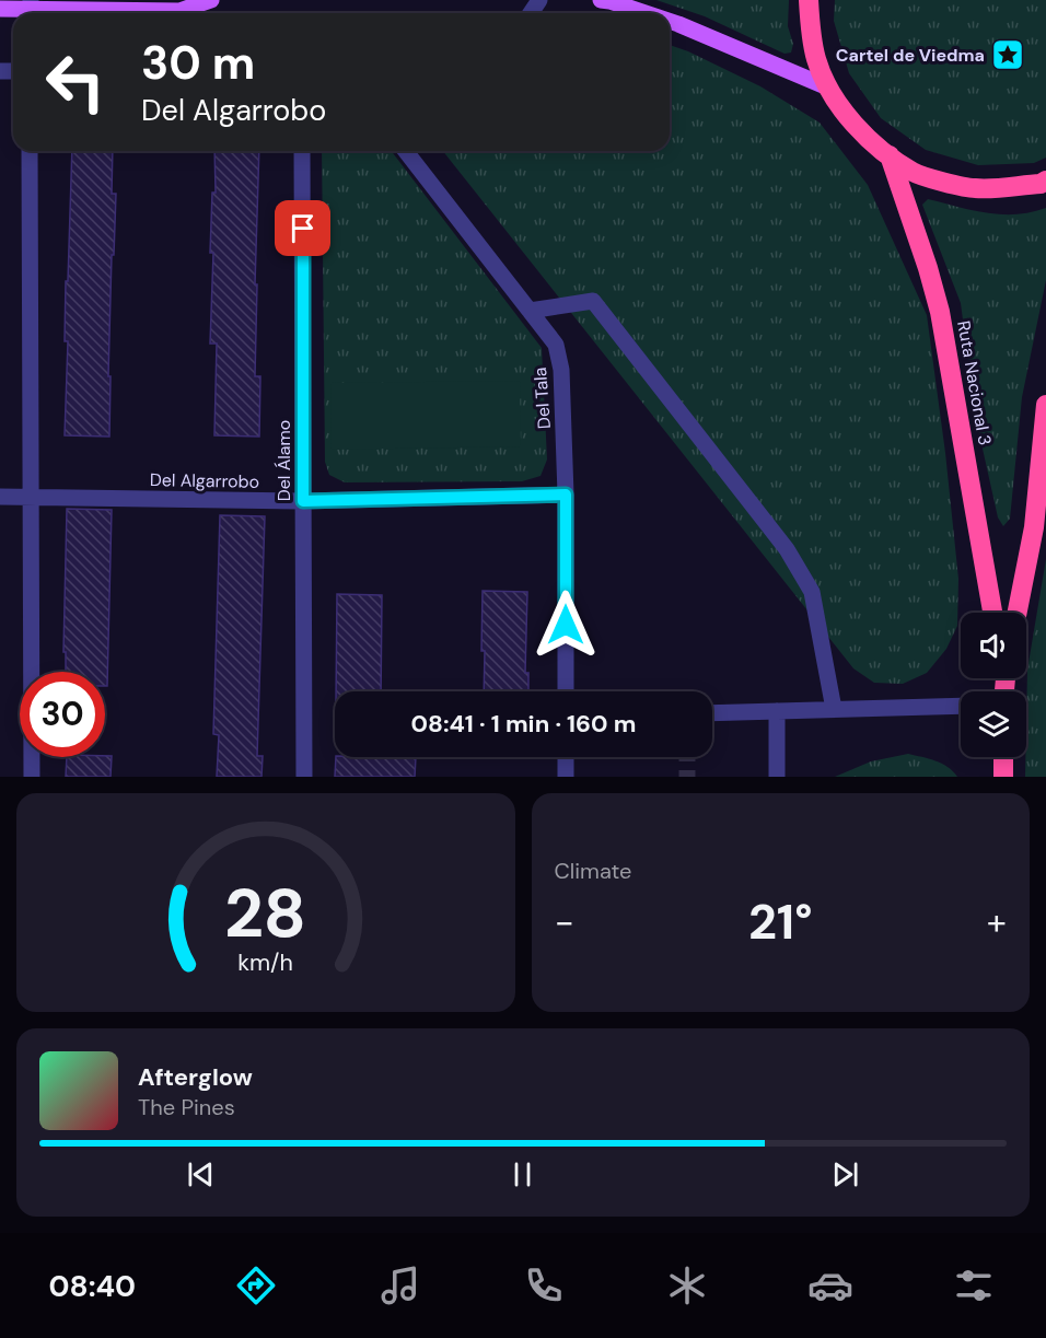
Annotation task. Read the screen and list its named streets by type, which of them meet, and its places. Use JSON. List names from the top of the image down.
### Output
{
  "streets": {
    "highway": ["Ruta Nacional 3"],
    "street": ["Del Tala", "Del Álamo", "Del Algarrobo"]
  },
  "crossings": [
    ["Del Tala", "Del Algarrobo"],
    ["Del Álamo", "Del Algarrobo"]
  ],
  "places": {
    "place": ["Cartel de Viedma"]
  },
  "page": {
    "turn": ["30 m", "Del Algarrobo"],
    "limit": "30",
    "trip": "08:41 · 1 min · 160 m",
    "tile": "Climate",
    "heat": ["−", "21°", "+"],
    "song": ["Afterglow", "The Pines"],
    "tabs": "08:40",
    "gauge": ["28", "km/h"]
  }
}
